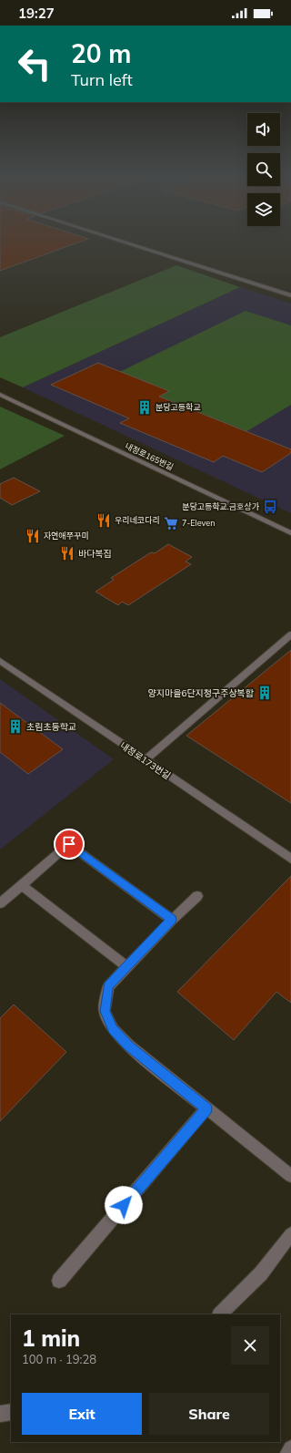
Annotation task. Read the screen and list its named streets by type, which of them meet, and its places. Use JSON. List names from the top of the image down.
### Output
{
  "streets": {
    "street": ["내정로165번길", "내정로173번길"]
  },
  "places": {
    "building": ["분당고등학교", "양지마을6단지청구주상복합", "초림초등학교"],
    "bus stop": ["분당고등학교.금호상가"],
    "restaurant": ["우리네코다리", "자연애쭈꾸미", "바다복집"],
    "supermarket": ["7-Eleven"]
  },
  "page": {
    "status": "19:27",
    "turn": ["20 m", "Turn left"],
    "heading": ["1 min", "100 m · 19:28"],
    "buttons": ["Exit", "Share"]
  }
}
